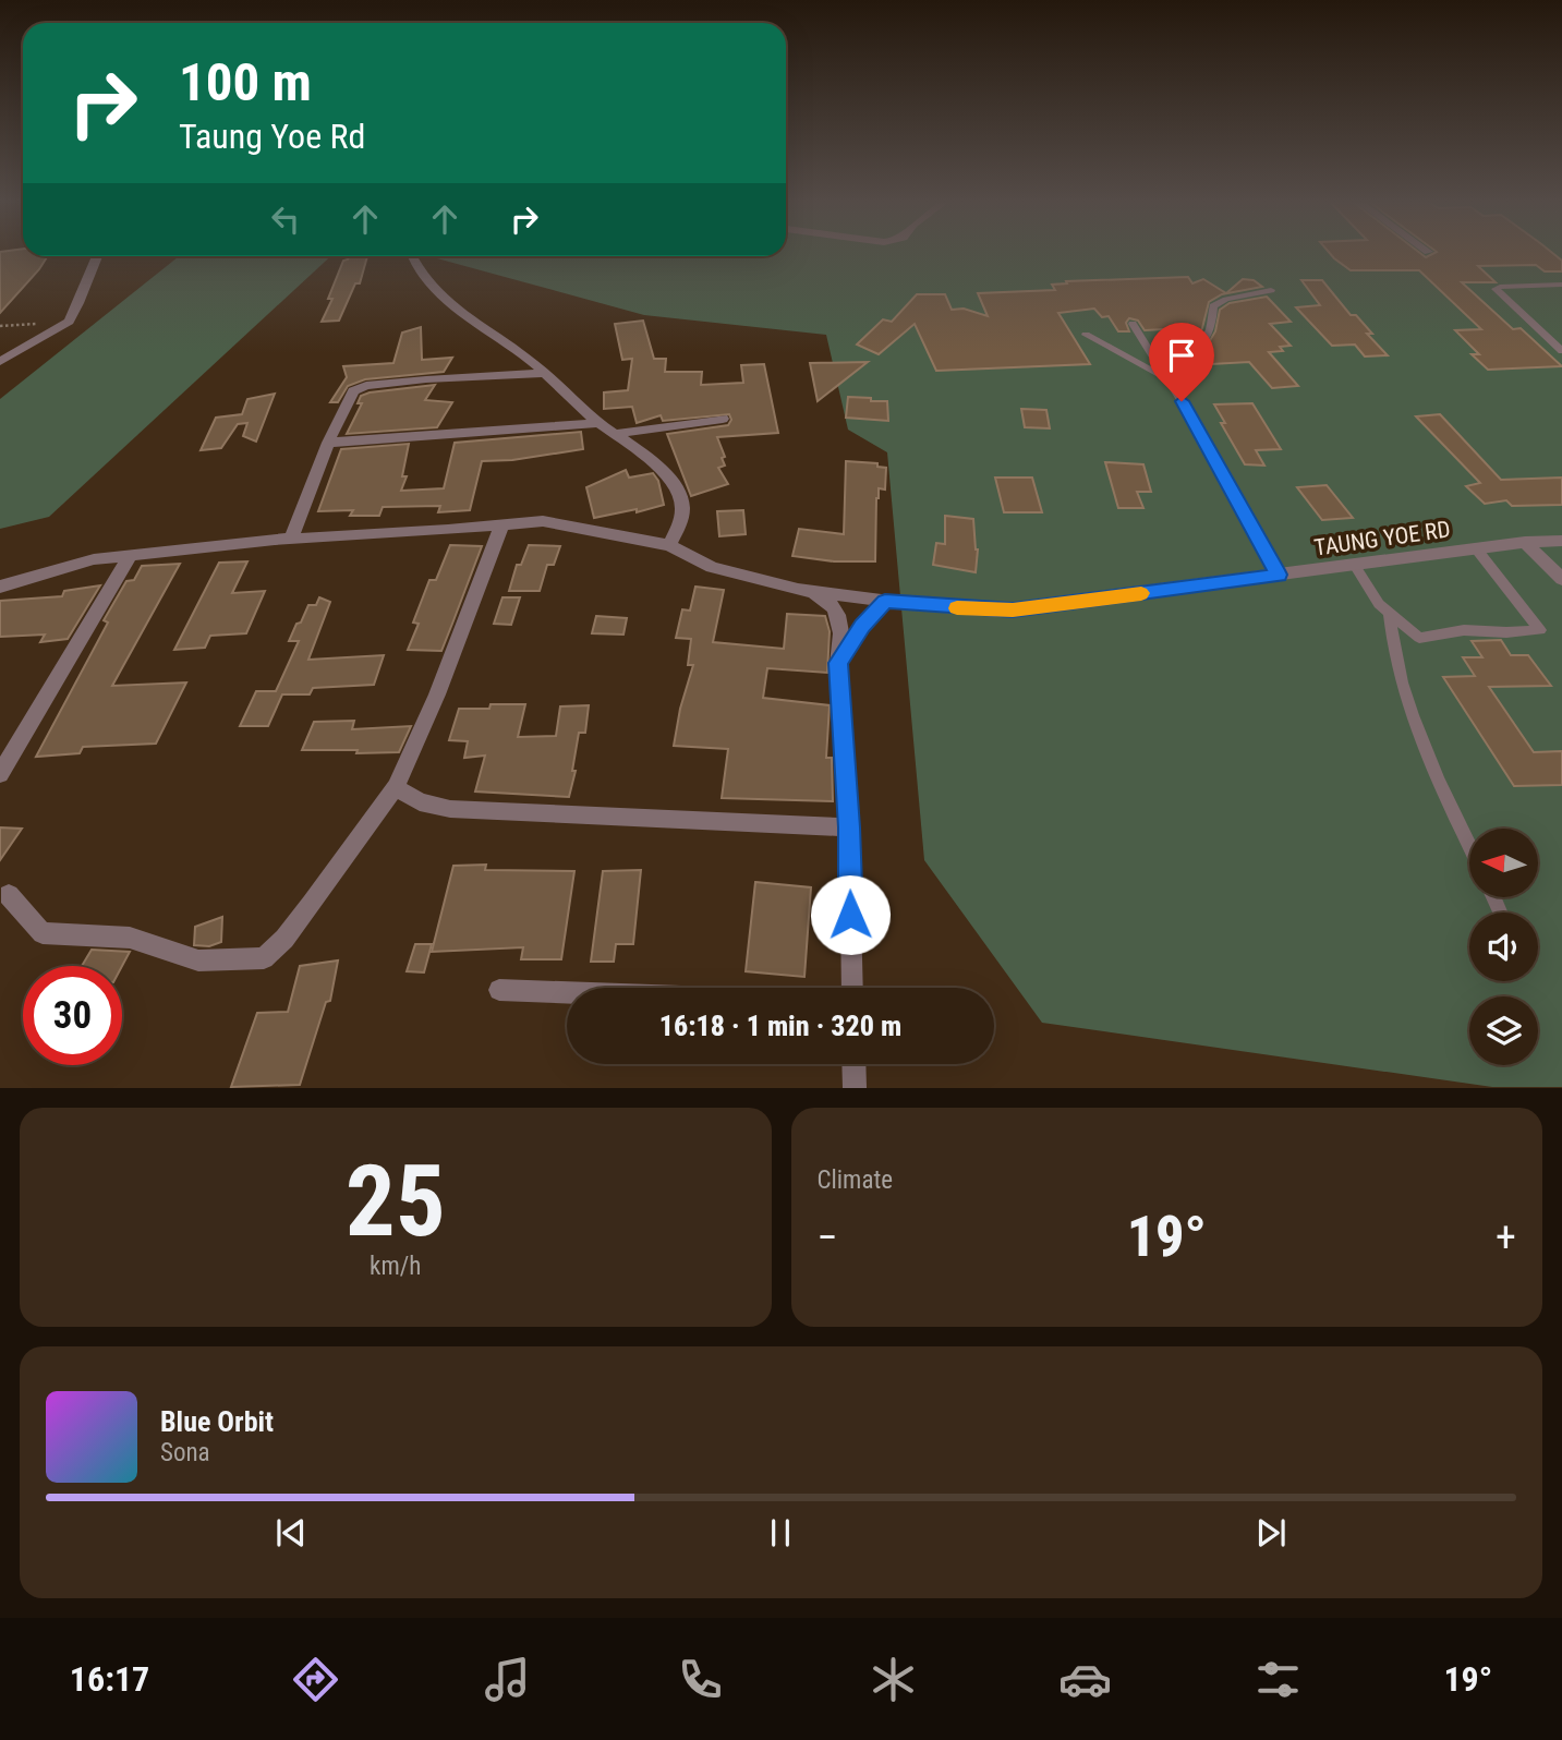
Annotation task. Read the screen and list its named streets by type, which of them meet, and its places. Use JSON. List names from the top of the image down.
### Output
{
  "streets": {
    "street": ["TAUNG YOE RD"]
  },
  "north": "left",
  "page": {
    "turn": ["100 m", "Taung Yoe Rd"],
    "limit": "30",
    "trip": "16:18 · 1 min · 320 m",
    "tile": [
      ["25", "km/h"],
      "Climate"
    ],
    "heat": ["−", "19°", "+"],
    "song": ["Blue Orbit", "Sona"],
    "tabs": ["16:17", "19°"]
  }
}
